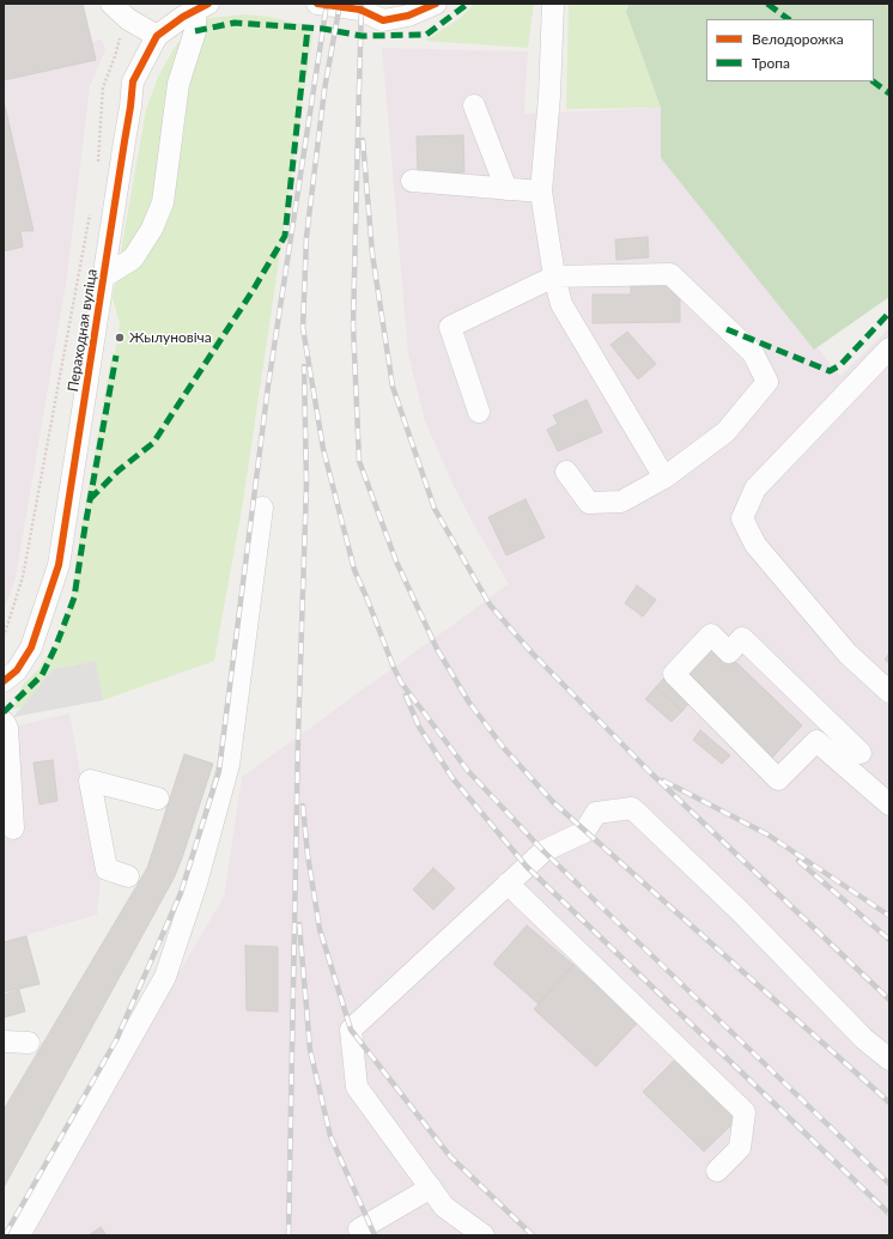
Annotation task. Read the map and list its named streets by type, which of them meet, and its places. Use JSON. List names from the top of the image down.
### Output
{
  "streets": {
    "street": ["Пераходная вуліца"]
  },
  "places": ["Жылуновіча"],
  "legend": ["Велодорожка", "Тропа"]
}
